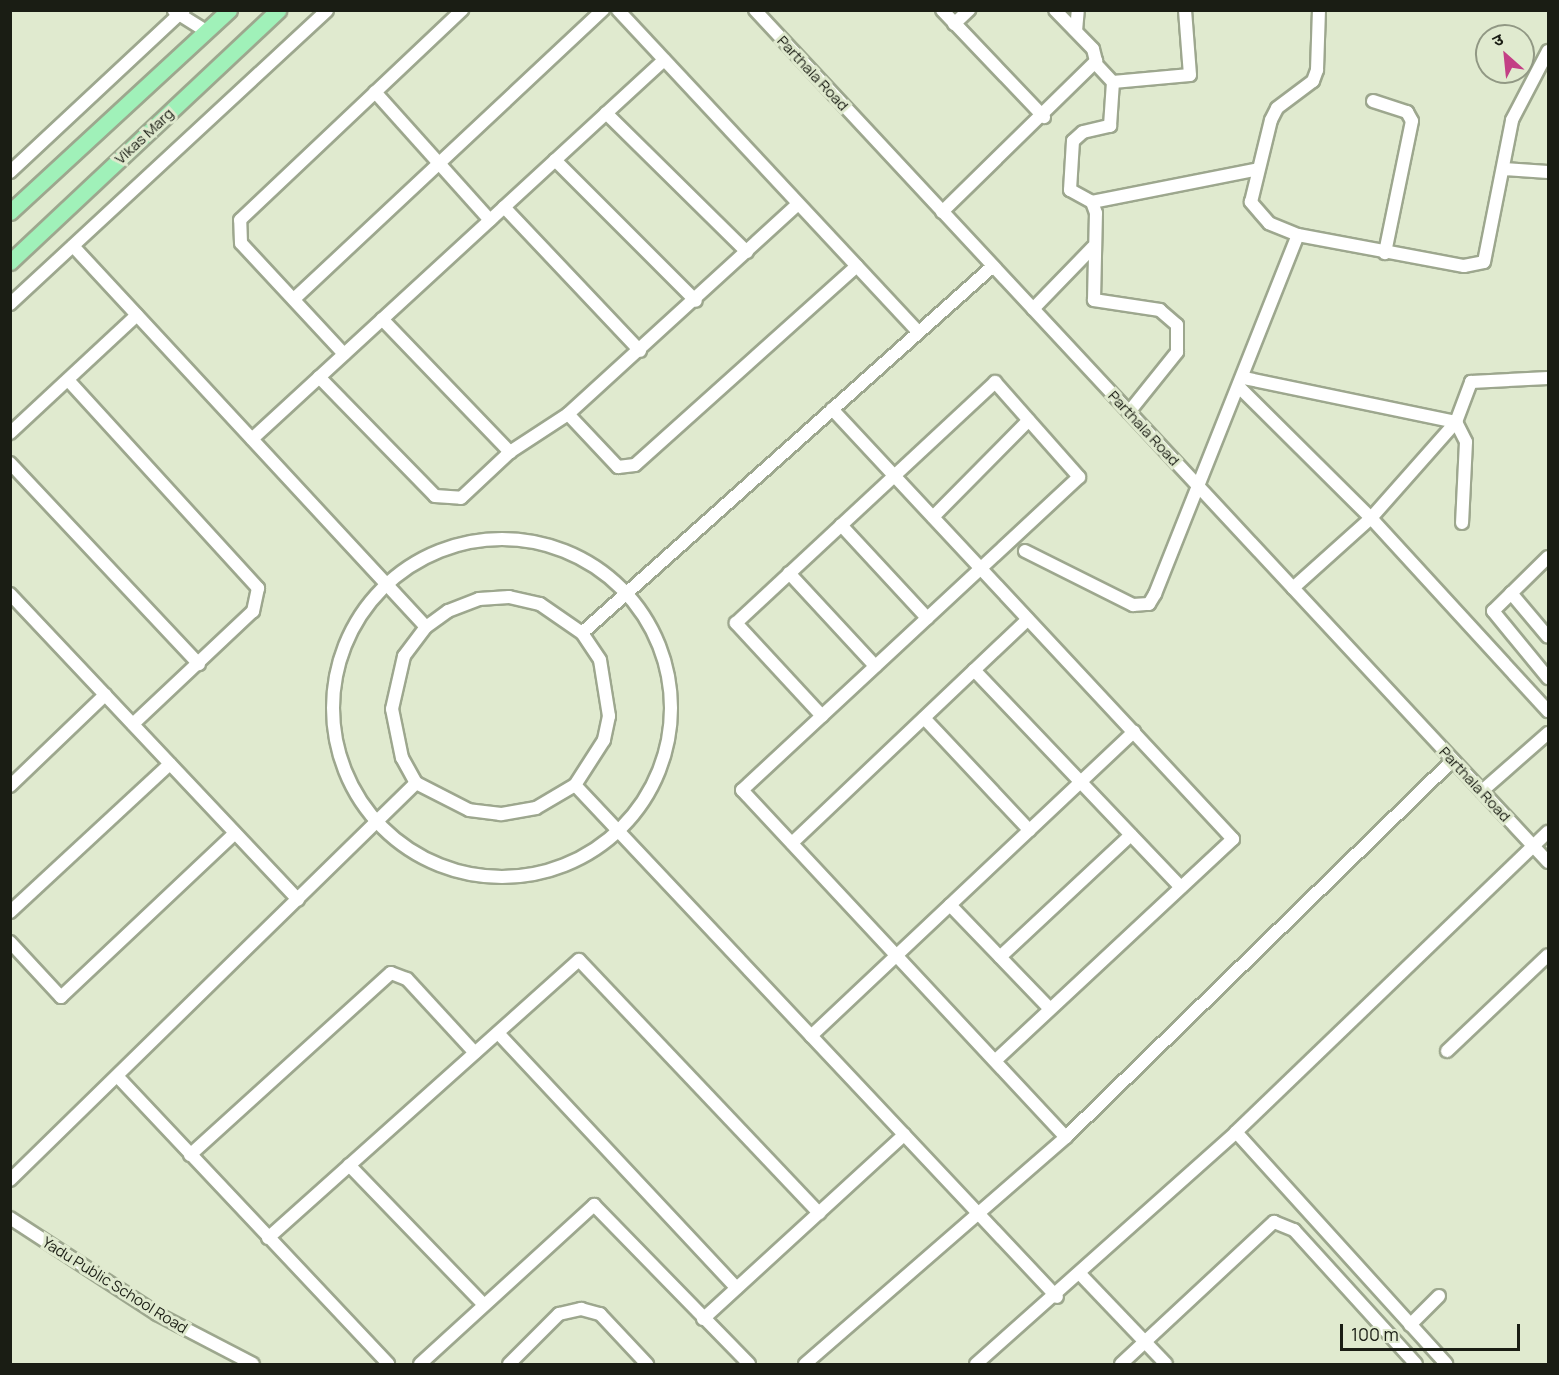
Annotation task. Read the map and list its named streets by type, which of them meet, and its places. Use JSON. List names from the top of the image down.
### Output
{
  "streets": {
    "main road": ["Vikas Marg"],
    "street": ["Parthala Road", "Yadu Public School Road"]
  },
  "scale_bar": "100 m",
  "north": "top left"
}
